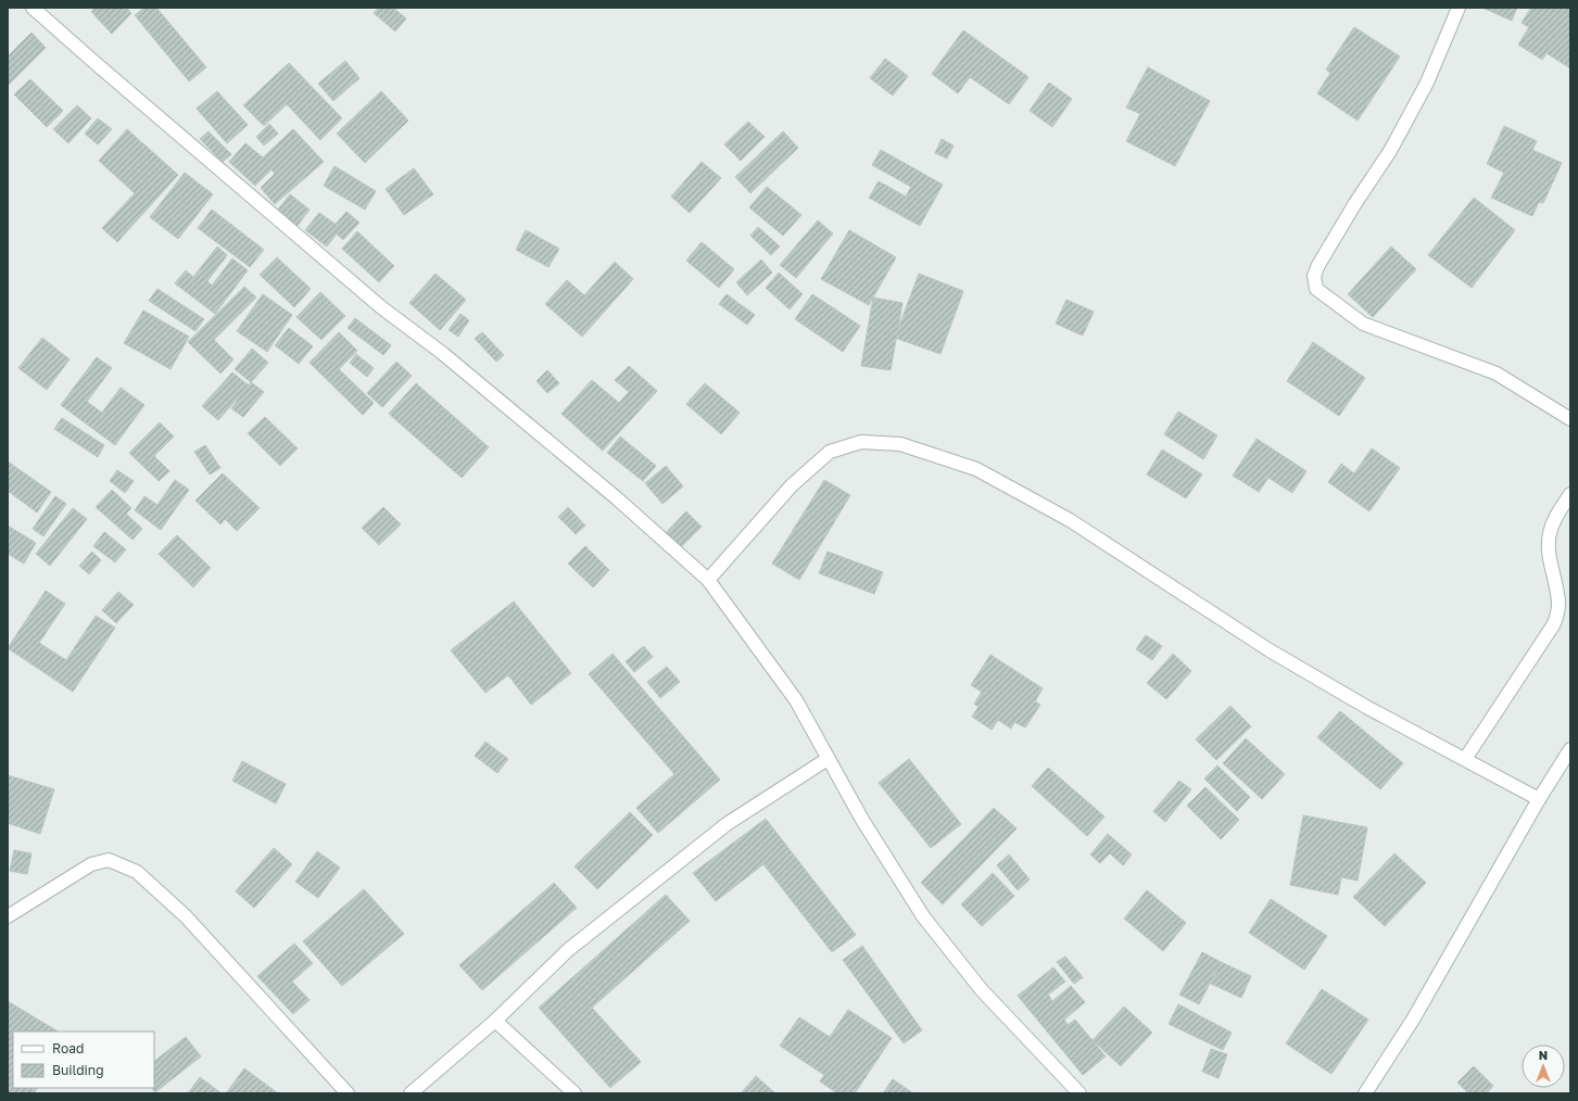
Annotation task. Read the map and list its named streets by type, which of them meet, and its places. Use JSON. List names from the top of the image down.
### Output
{
  "legend": ["Road", "Building"],
  "north": "top"
}
